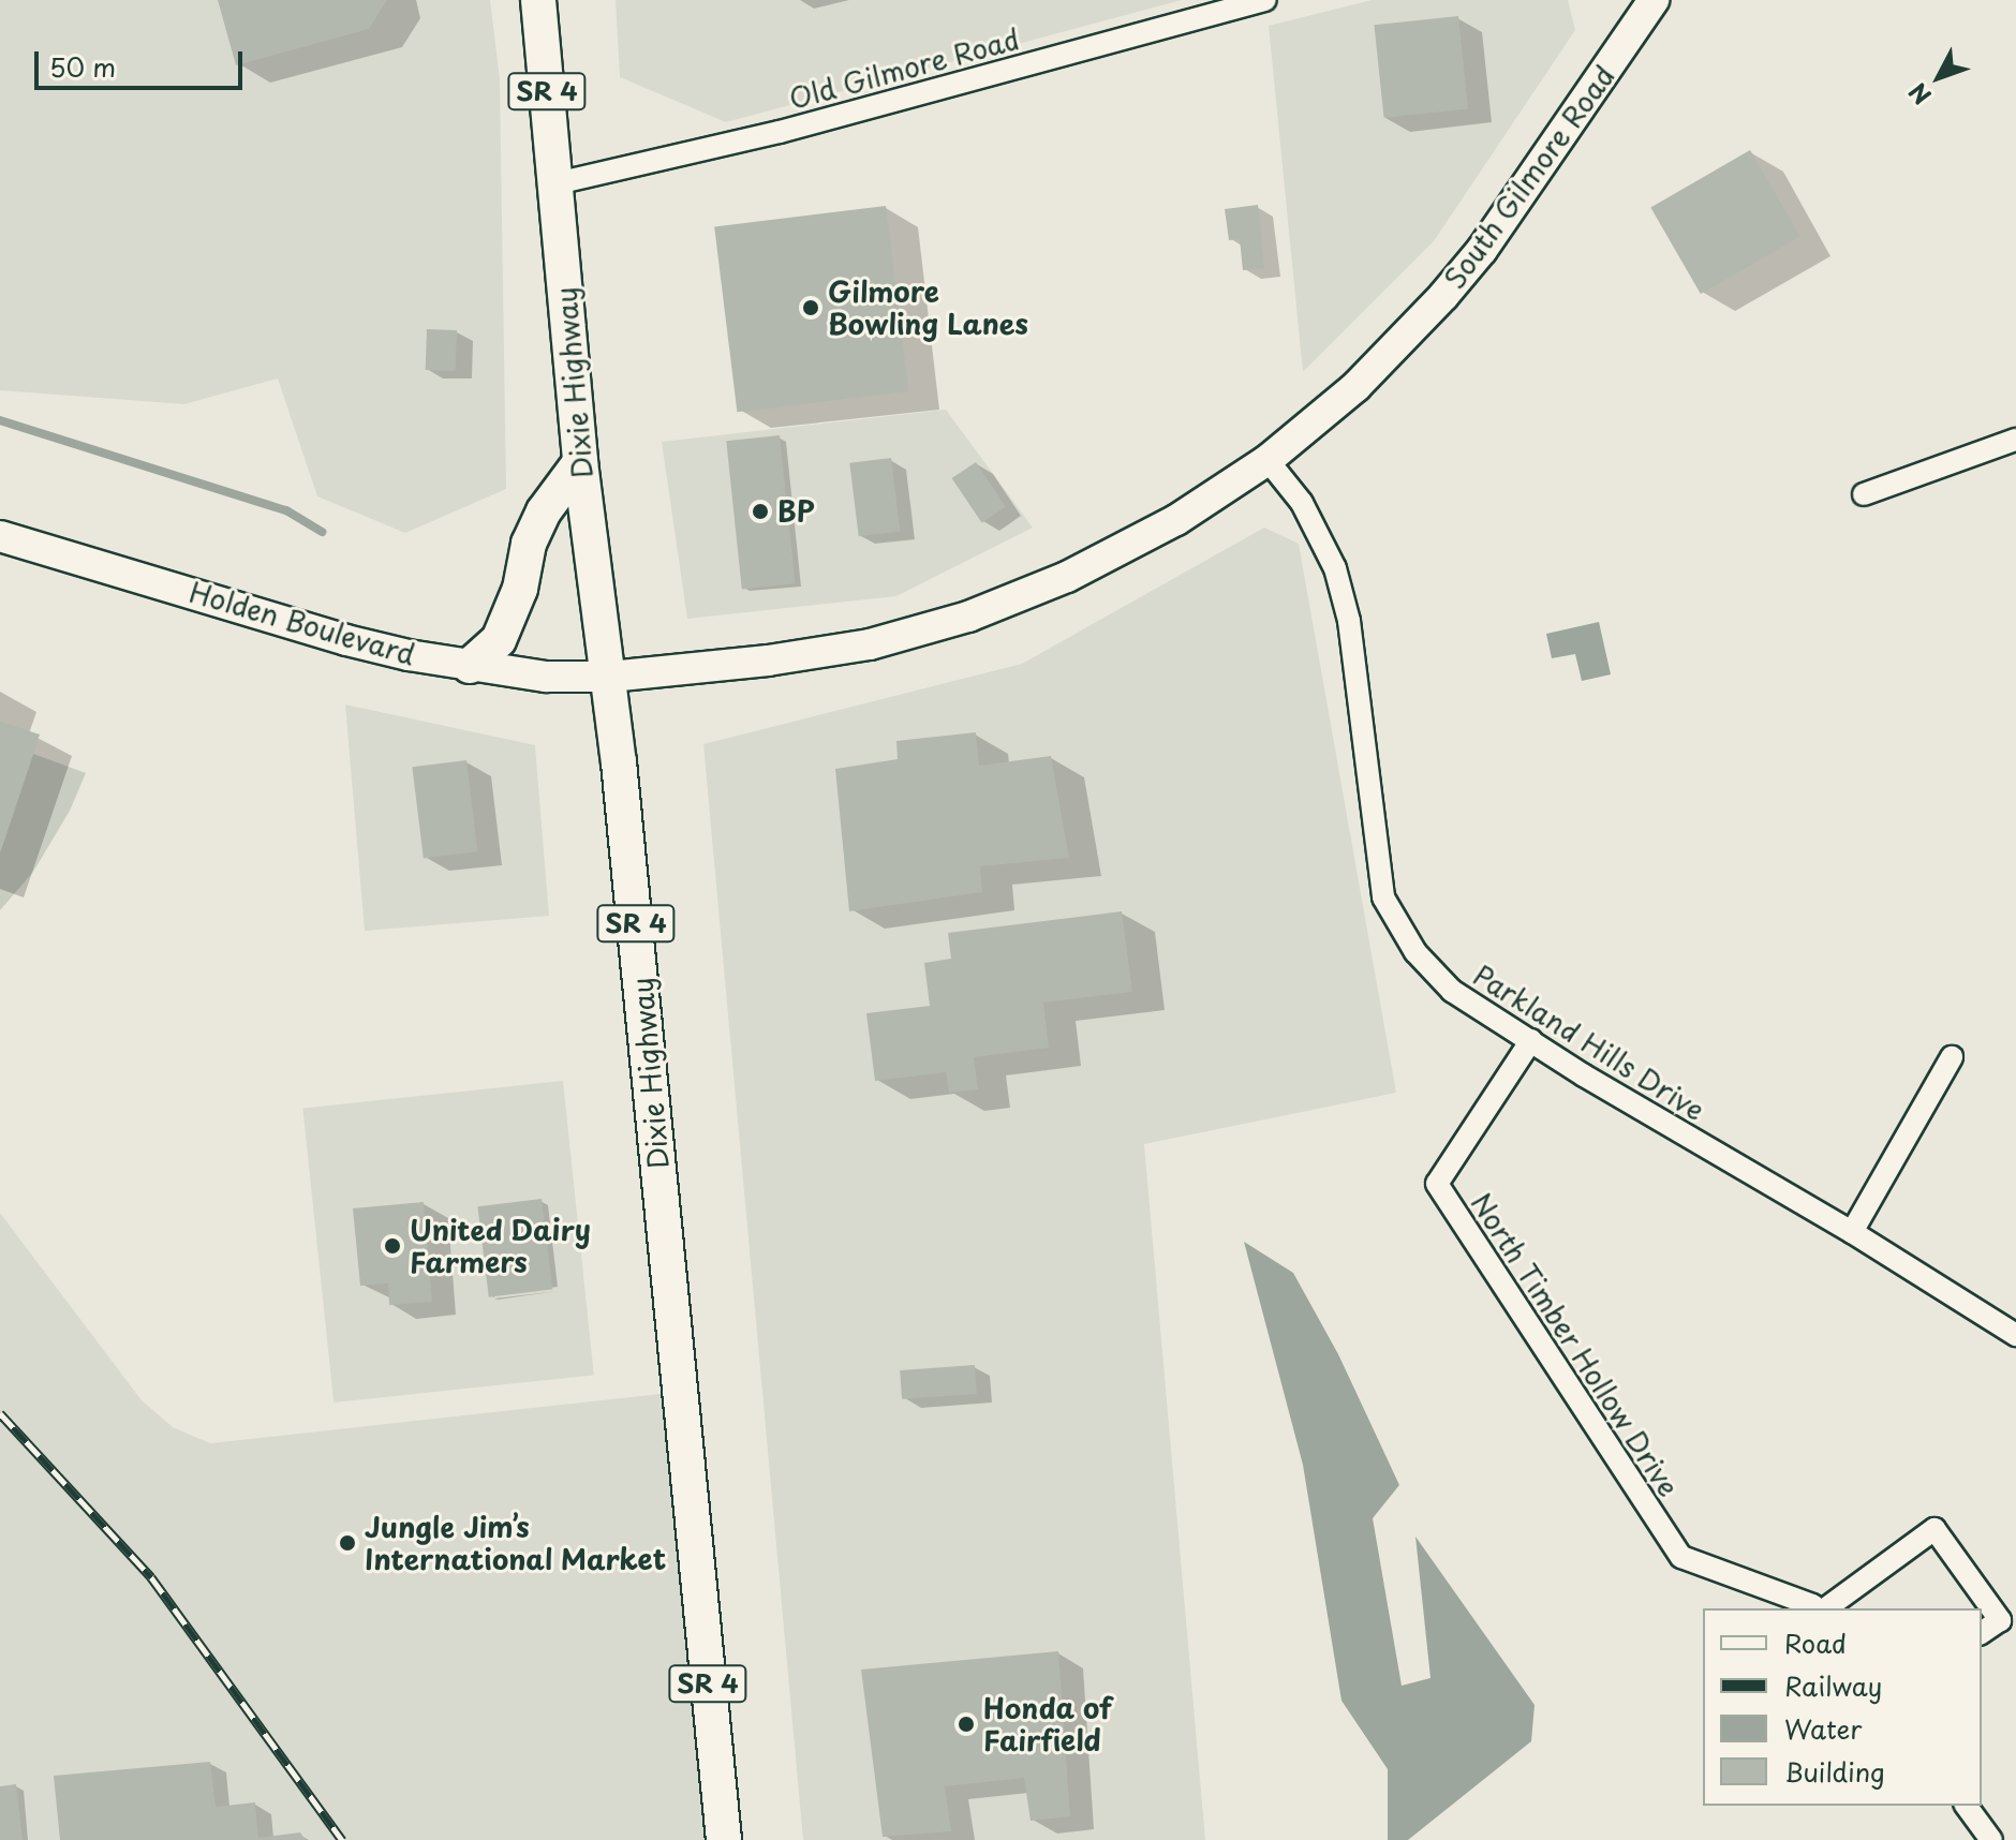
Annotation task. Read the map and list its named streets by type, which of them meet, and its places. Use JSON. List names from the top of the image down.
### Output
{
  "streets": {
    "main road": [
      "SR 4",
      "South Gilmore Road",
      "Dixie Highway",
      "Holden Boulevard"
    ],
    "street": ["Old Gilmore Road", "Parkland Hills Drive", "North Timber Hollow Drive"]
  },
  "crossings": [
    ["Old Gilmore Road", "Dixie Highway"],
    ["South Gilmore Road", "Dixie Highway"],
    ["South Gilmore Road", "Holden Boulevard"],
    ["South Gilmore Road", "Parkland Hills Drive"],
    ["Dixie Highway", "Holden Boulevard"],
    ["Parkland Hills Drive", "North Timber Hollow Drive"]
  ],
  "places": [
    "Gilmore Bowling Lanes",
    "BP",
    "United Dairy Farmers",
    "Jungle Jim’s International Market",
    "Honda of Fairfield"
  ],
  "legend": [
    "Road",
    "Railway",
    "Water",
    "Building"
  ],
  "scale_bar": "50 m",
  "north": "bottom left"
}
